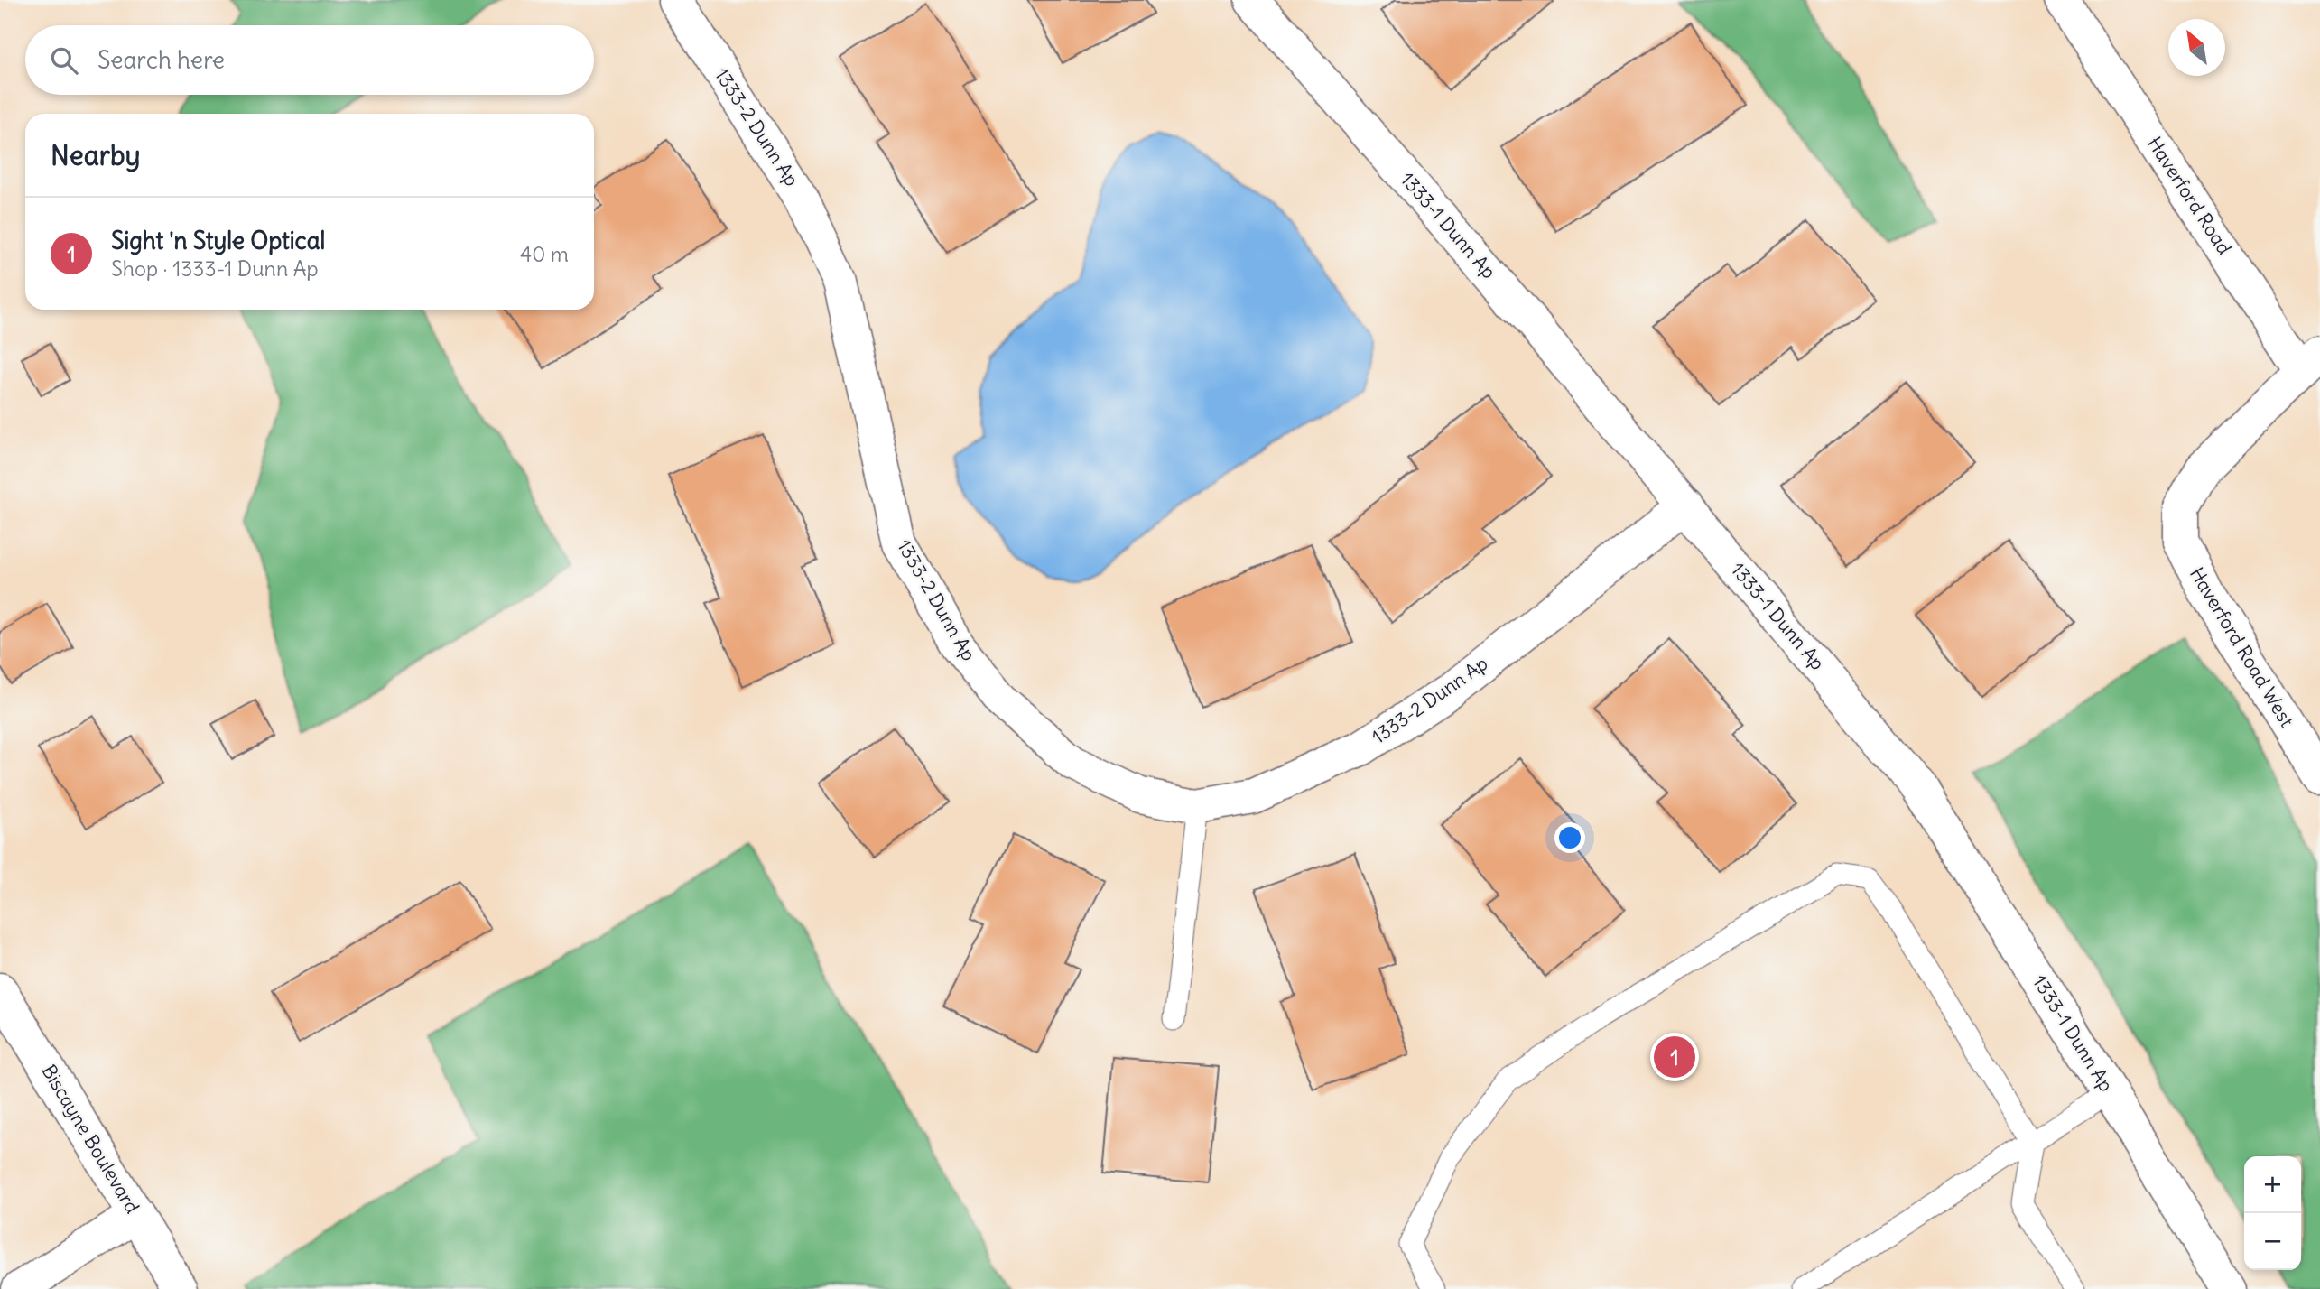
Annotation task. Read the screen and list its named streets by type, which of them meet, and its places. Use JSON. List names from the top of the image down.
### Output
{
  "streets": {
    "street": [
      "1333-2 Dunn Ap",
      "Haverford Road",
      "1333-1 Dunn Ap",
      "Haverford Road West",
      "Biscayne Boulevard"
    ]
  },
  "crossings": [
    ["1333-2 Dunn Ap", "1333-1 Dunn Ap"],
    ["Haverford Road", "Haverford Road West"]
  ],
  "north": "top left",
  "page": {
    "search": "Search here",
    "heading": "Nearby",
    "list": [
      {
        "mark": "1",
        "name": "Sight 'n Style Optical",
        "note": "Shop · 1333-1 Dunn Ap",
        "value": "40 m"
      }
    ],
    "pins": "1",
    "map_buttons": ["+", "−"]
  }
}
